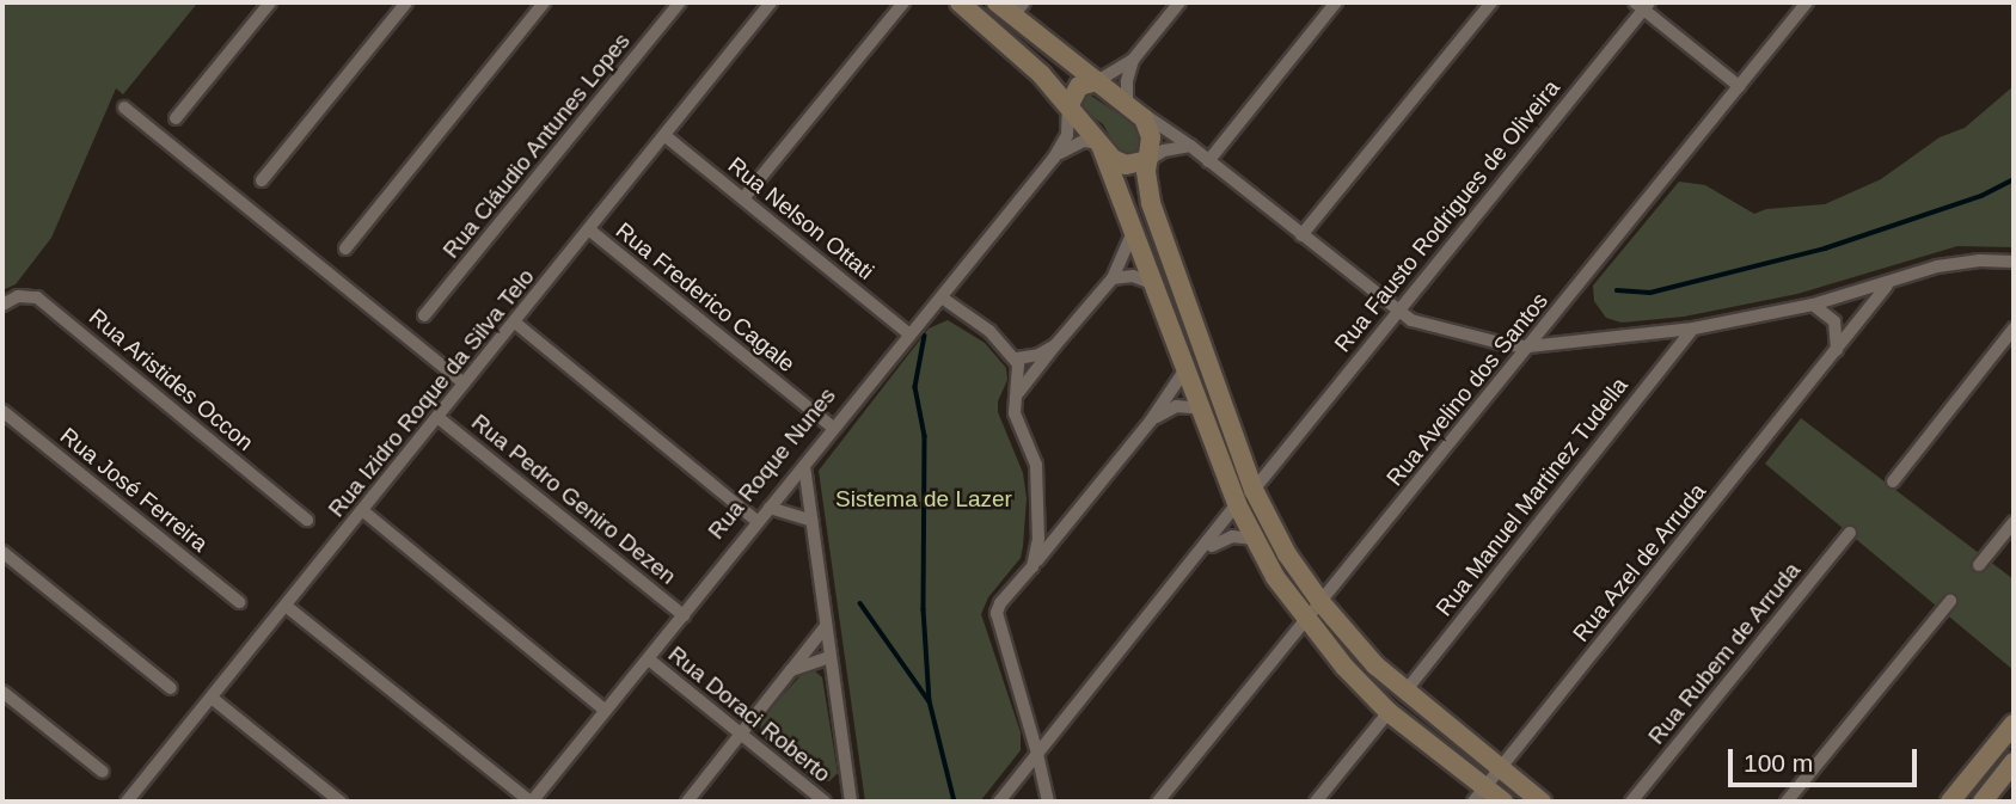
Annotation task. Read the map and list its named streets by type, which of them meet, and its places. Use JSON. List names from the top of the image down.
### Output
{
  "streets": {
    "street": [
      "Rua Cláudio Antunes Lopes",
      "Rua Fausto Rodrigues de Oliveira",
      "Rua Nelson Ottati",
      "Rua Frederico Cagale",
      "Rua Aristides Occon",
      "Rua Avelino dos Santos",
      "Rua Izidro Roque da Silva Telo",
      "Rua Roque Nunes",
      "Rua José Ferreira",
      "Rua Manuel Martinez Tudella",
      "Rua Pedro Geniro Dezen",
      "Rua Azel de Arruda",
      "Rua Rubem de Arruda",
      "Rua Doraci Roberto"
    ]
  },
  "crossings": [
    ["Rua Nelson Ottati", "Rua Izidro Roque da Silva Telo"],
    ["Rua Nelson Ottati", "Rua Roque Nunes"],
    ["Rua Frederico Cagale", "Rua Izidro Roque da Silva Telo"],
    ["Rua Frederico Cagale", "Rua Roque Nunes"],
    ["Rua Izidro Roque da Silva Telo", "Rua Pedro Geniro Dezen"],
    ["Rua Roque Nunes", "Rua Pedro Geniro Dezen"],
    ["Rua Roque Nunes", "Rua Doraci Roberto"]
  ],
  "parks": ["Sistema de Lazer"],
  "scale_bar": "100 m"
}
